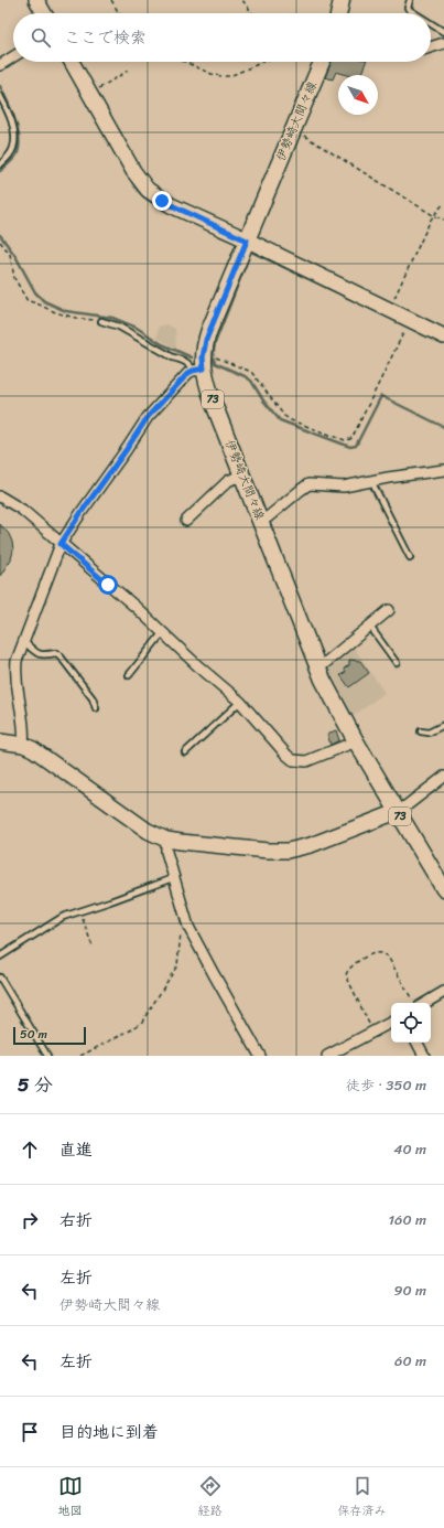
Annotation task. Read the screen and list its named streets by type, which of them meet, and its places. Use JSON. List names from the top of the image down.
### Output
{
  "streets": {
    "main road": ["伊勢崎大間々線", "73"]
  },
  "scale_bar": "50 m",
  "north": "bottom right",
  "page": {
    "search": "ここで検索",
    "scale": "50 m",
    "heading": ["5 分", "徒歩 · 350 m"],
    "list": [
      ["直進", "40 m"],
      ["右折", "160 m"],
      ["左折", "伊勢崎大間々線", "90 m"],
      ["左折", "60 m"],
      "目的地に到着"
    ],
    "nav": ["地図", "経路", "保存済み"]
  }
}
